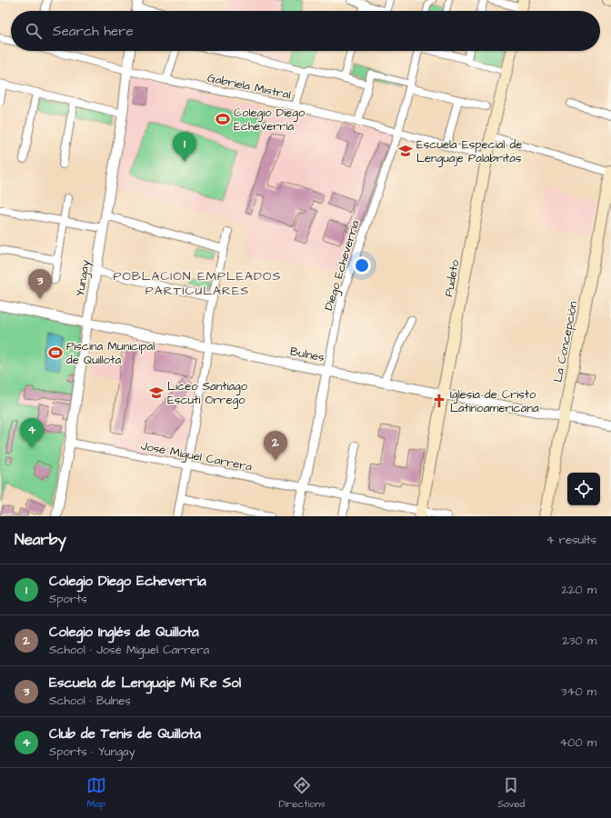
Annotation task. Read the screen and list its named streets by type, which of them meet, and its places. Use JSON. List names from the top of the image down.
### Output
{
  "streets": {
    "main road": ["Pudeto", "La Concepción"],
    "street": [
      "Gabriela Mistral",
      "Diego Echeverría",
      "Yungay",
      "Bulnes",
      "José Miguel Carrera"
    ]
  },
  "crossings": [
    ["Gabriela Mistral", "Diego Echeverría"],
    ["Gabriela Mistral", "Yungay"],
    ["Gabriela Mistral", "Pudeto"],
    ["Diego Echeverría", "Bulnes"],
    ["Diego Echeverría", "José Miguel Carrera"],
    ["Yungay", "Bulnes"],
    ["Yungay", "José Miguel Carrera"],
    ["Pudeto", "Bulnes"],
    ["Pudeto", "José Miguel Carrera"],
    ["La Concepción", "Bulnes"]
  ],
  "districts": ["POBLACIÓN EMPLEADOS PARTICULARES"],
  "places": {
    "sports": ["Colegio Diego Echeverría", "Piscina Municipal de Quillota"],
    "school or university": ["Escuela Especial de Lenguaje Palabritas", "Liceo Santiago Escuti Orrego"],
    "church": ["Iglesia de Cristo Latinoamericana"]
  },
  "page": {
    "search": "Search here",
    "pins": [
      "1",
      "3",
      "4",
      "2"
    ],
    "heading": ["Nearby", "4 results"],
    "list": [
      {
        "mark": "1",
        "name": "Colegio Diego Echeverria",
        "note": "Sports",
        "value": "220 m"
      },
      {
        "mark": "2",
        "name": "Colegio Inglés de Quillota",
        "note": "School · José Miguel Carrera",
        "value": "230 m"
      },
      {
        "mark": "3",
        "name": "Escuela de Lenguaje Mi Re Sol",
        "note": "School · Bulnes",
        "value": "340 m"
      },
      {
        "mark": "4",
        "name": "Club de Tenis de Quillota",
        "note": "Sports · Yungay",
        "value": "400 m"
      }
    ],
    "nav": ["Map", "Directions", "Saved"]
  }
}
